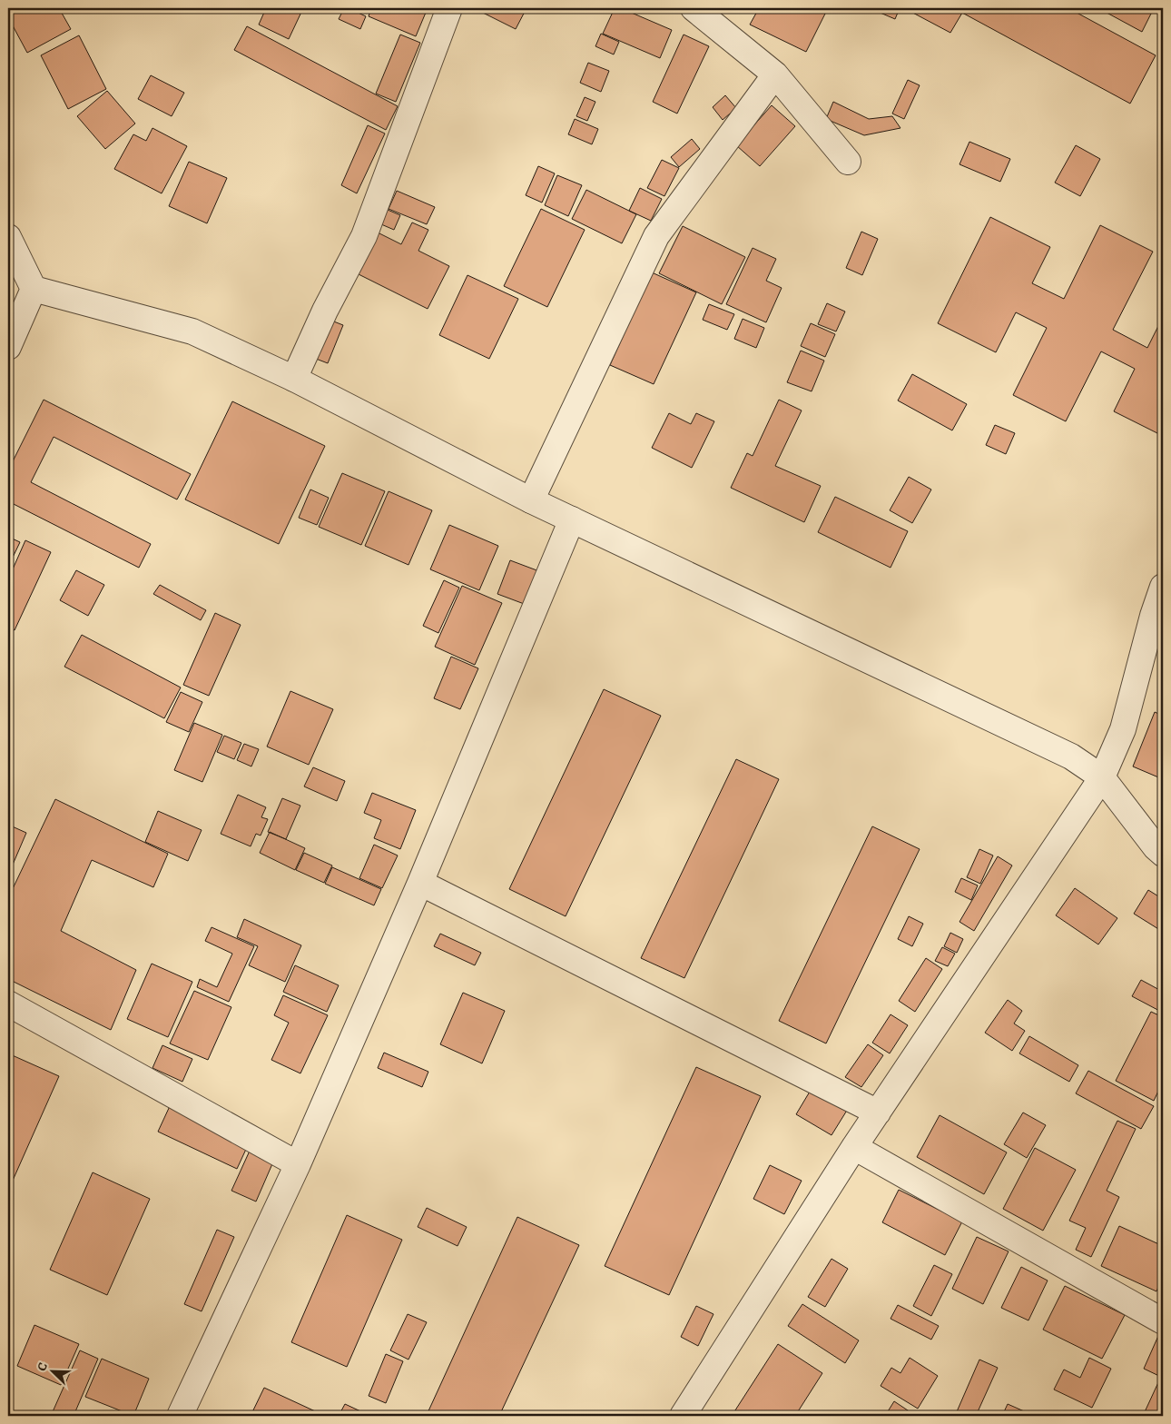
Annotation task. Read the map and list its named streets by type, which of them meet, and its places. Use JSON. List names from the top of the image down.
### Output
{
  "north": "top left"
}
